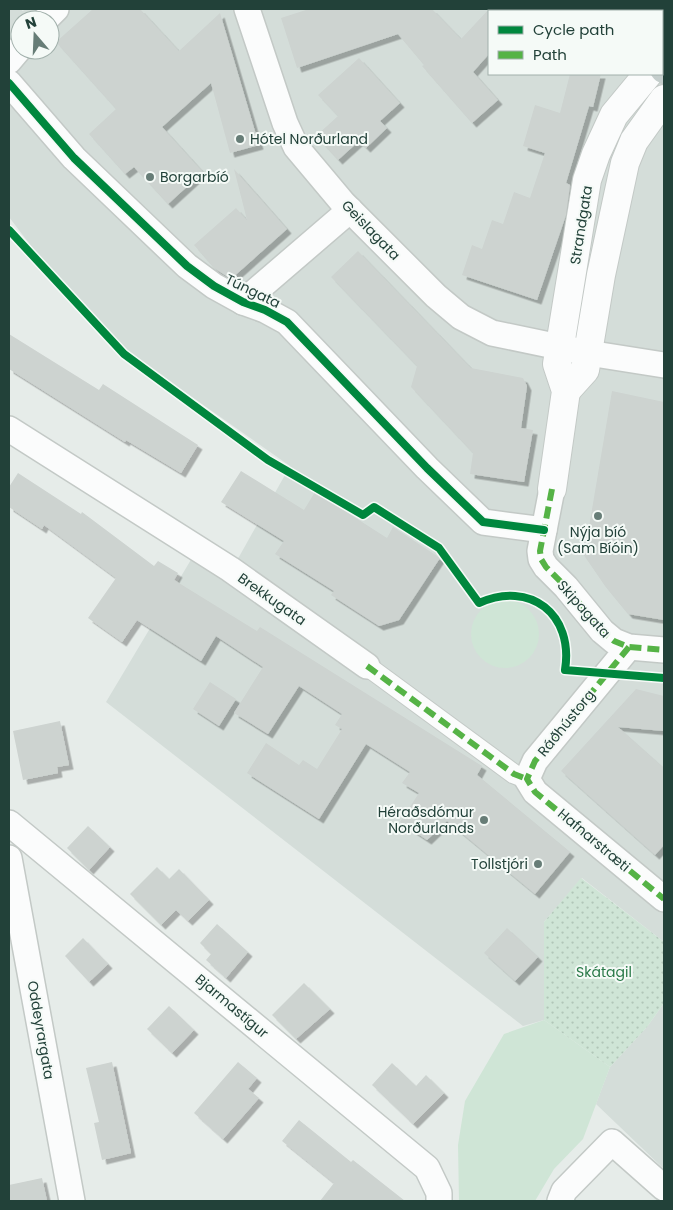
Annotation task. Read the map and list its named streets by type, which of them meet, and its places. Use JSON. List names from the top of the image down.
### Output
{
  "streets": {
    "street": [
      "Strandgata",
      "Geislagata",
      "Túngata",
      "Brekkugata",
      "Skipagata",
      "Ráðhústorg",
      "Hafnarstræti",
      "Bjarmastígur",
      "Oddeyrargata"
    ]
  },
  "crossings": [
    ["Strandgata", "Geislagata"],
    ["Strandgata", "Túngata"],
    ["Strandgata", "Skipagata"],
    ["Brekkugata", "Ráðhústorg"],
    ["Brekkugata", "Hafnarstræti"],
    ["Skipagata", "Ráðhústorg"],
    ["Ráðhústorg", "Hafnarstræti"]
  ],
  "parks": ["Skátagil"],
  "places": [
    "Hótel Norðurland",
    "Borgarbíó",
    "Nýja bíó (Sam Bíóin)",
    "Héraðsdómur Norðurlands",
    "Tollstjóri"
  ],
  "legend": ["Cycle path", "Path"],
  "north": "top"
}
